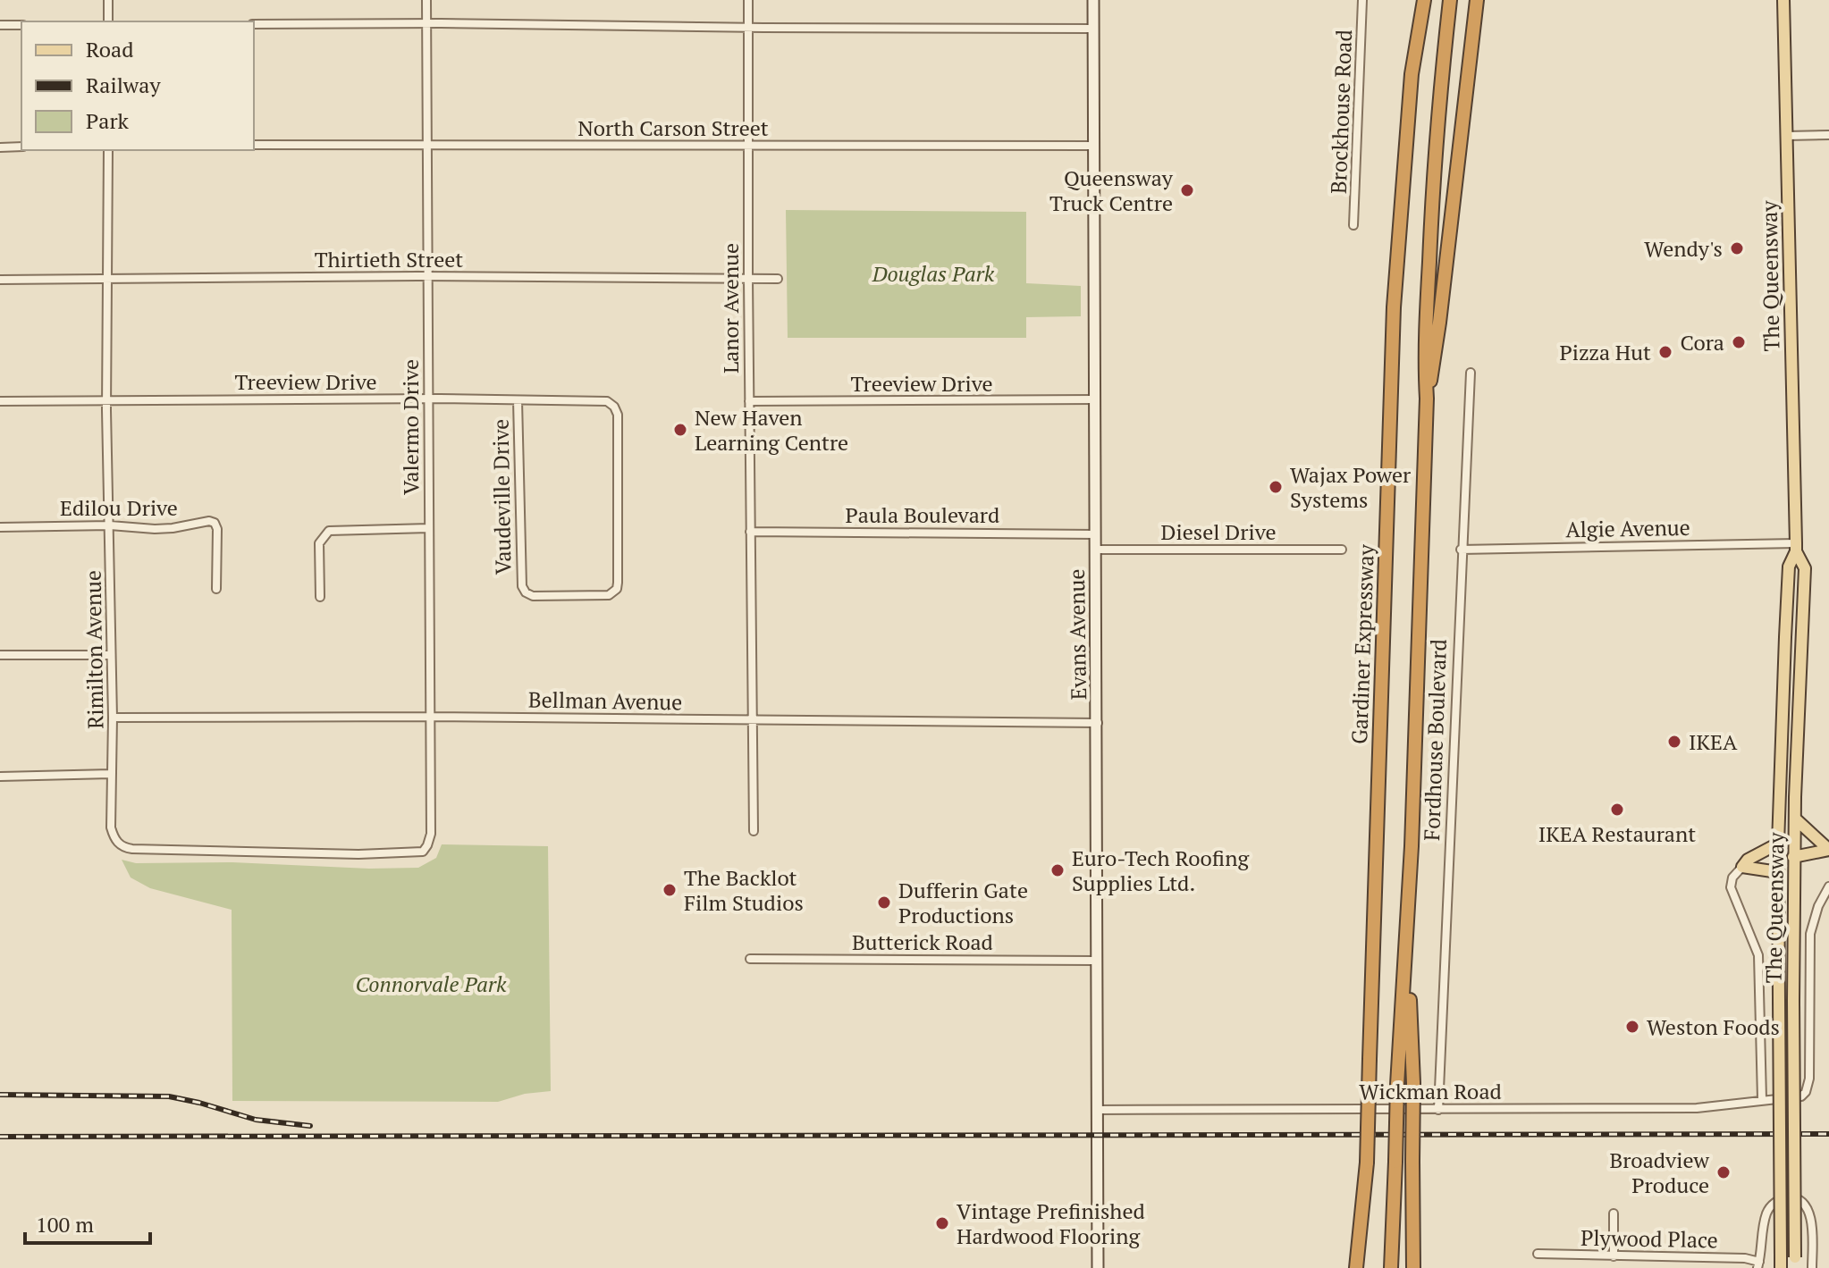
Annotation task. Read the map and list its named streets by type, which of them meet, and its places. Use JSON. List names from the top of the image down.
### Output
{
  "streets": {
    "highway": ["Gardiner Expressway"],
    "main road": ["The Queensway", "Evans Avenue"],
    "street": [
      "Brockhouse Road",
      "North Carson Street",
      "Thirtieth Street",
      "Lanor Avenue",
      "Treeview Drive",
      "Valermo Drive",
      "Vaudeville Drive",
      "Edilou Drive",
      "Paula Boulevard",
      "Algie Avenue",
      "Diesel Drive",
      "Rimilton Avenue",
      "Bellman Avenue",
      "Fordhouse Boulevard",
      "Butterick Road",
      "Wickman Road",
      "Plywood Place"
    ]
  },
  "crossings": [
    ["North Carson Street", "Lanor Avenue"],
    ["North Carson Street", "Valermo Drive"],
    ["North Carson Street", "Evans Avenue"],
    ["Thirtieth Street", "Lanor Avenue"],
    ["Thirtieth Street", "Valermo Drive"],
    ["Thirtieth Street", "Rimilton Avenue"],
    ["The Queensway", "Algie Avenue"],
    ["Lanor Avenue", "Treeview Drive"],
    ["Lanor Avenue", "Paula Boulevard"],
    ["Lanor Avenue", "Bellman Avenue"],
    ["Treeview Drive", "Valermo Drive"],
    ["Treeview Drive", "Vaudeville Drive"],
    ["Treeview Drive", "Evans Avenue"],
    ["Treeview Drive", "Rimilton Avenue"],
    ["Valermo Drive", "Rimilton Avenue"],
    ["Valermo Drive", "Bellman Avenue"],
    ["Edilou Drive", "Rimilton Avenue"],
    ["Paula Boulevard", "Evans Avenue"],
    ["Algie Avenue", "Fordhouse Boulevard"],
    ["Diesel Drive", "Evans Avenue"],
    ["Evans Avenue", "Bellman Avenue"],
    ["Evans Avenue", "Butterick Road"],
    ["Evans Avenue", "Wickman Road"],
    ["Rimilton Avenue", "Bellman Avenue"],
    ["Fordhouse Boulevard", "Wickman Road"]
  ],
  "parks": ["Douglas Park", "Connorvale Park"],
  "places": [
    "Queensway Truck Centre",
    "Wendy's",
    "Cora",
    "Pizza Hut",
    "New Haven Learning Centre",
    "Wajax Power Systems",
    "IKEA",
    "IKEA Restaurant",
    "Euro-Tech Roofing Supplies Ltd.",
    "The Backlot Film Studios",
    "Dufferin Gate Productions",
    "Weston Foods",
    "Broadview Produce",
    "Vintage Prefinished Hardwood Flooring"
  ],
  "legend": ["Road", "Railway", "Park"],
  "scale_bar": "100 m"
}
